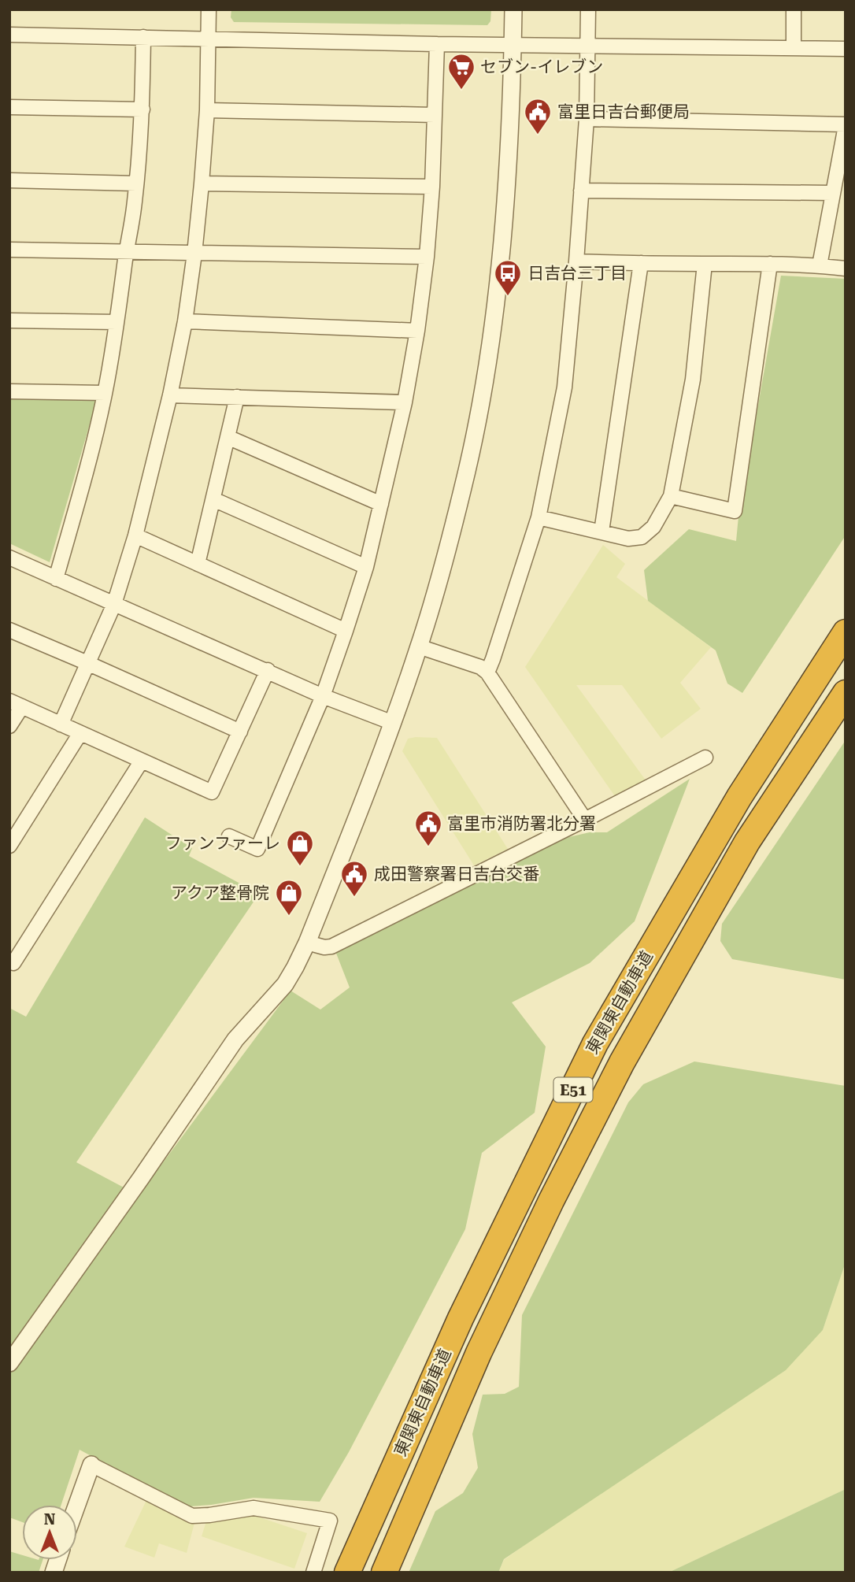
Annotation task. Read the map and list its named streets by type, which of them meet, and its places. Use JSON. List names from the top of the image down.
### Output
{
  "streets": {
    "highway": ["東関東自動車道", "E51"]
  },
  "places": {
    "supermarket": ["セブン-イレブン"],
    "public building": ["富里日吉台郵便局", "富里市消防署北分署", "成田警察署日吉台交番"],
    "bus stop": ["日吉台三丁目"],
    "shop": ["ファンファーレ", "アクア整骨院"]
  },
  "north": "top"
}
